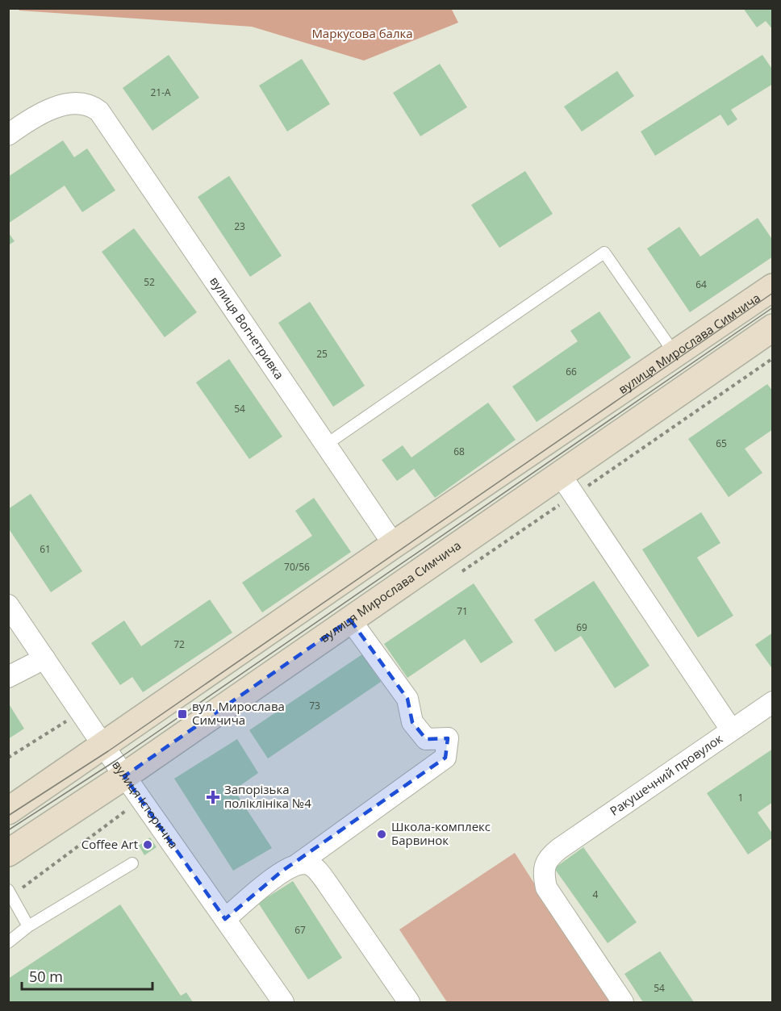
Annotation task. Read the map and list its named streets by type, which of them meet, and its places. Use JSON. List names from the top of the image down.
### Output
{
  "streets": {
    "street": [
      "вулиця Вогнетривка",
      "вулиця Мирослава Симчича",
      "Ракушечний провулок",
      "вулиця Історична"
    ]
  },
  "crossings": [
    ["вулиця Вогнетривка", "вулиця Мирослава Симчича"],
    ["вулиця Мирослава Симчича", "вулиця Історична"]
  ],
  "parks": ["Маркусова балка"],
  "places": {
    "transit": ["вул. Мирослава Симчича"],
    "health": ["Запорізька поліклініка №4"],
    "other": ["Школа-комплекс Барвинок", "Coffee Art"]
  },
  "house_numbers": [
    "21-А",
    "23",
    "52",
    "64",
    "25",
    "66",
    "54",
    "65",
    "68",
    "61",
    "70/56",
    "71",
    "69",
    "72",
    "73",
    "1",
    "4",
    "67",
    "54"
  ],
  "scale_bar": "50 m"
}
